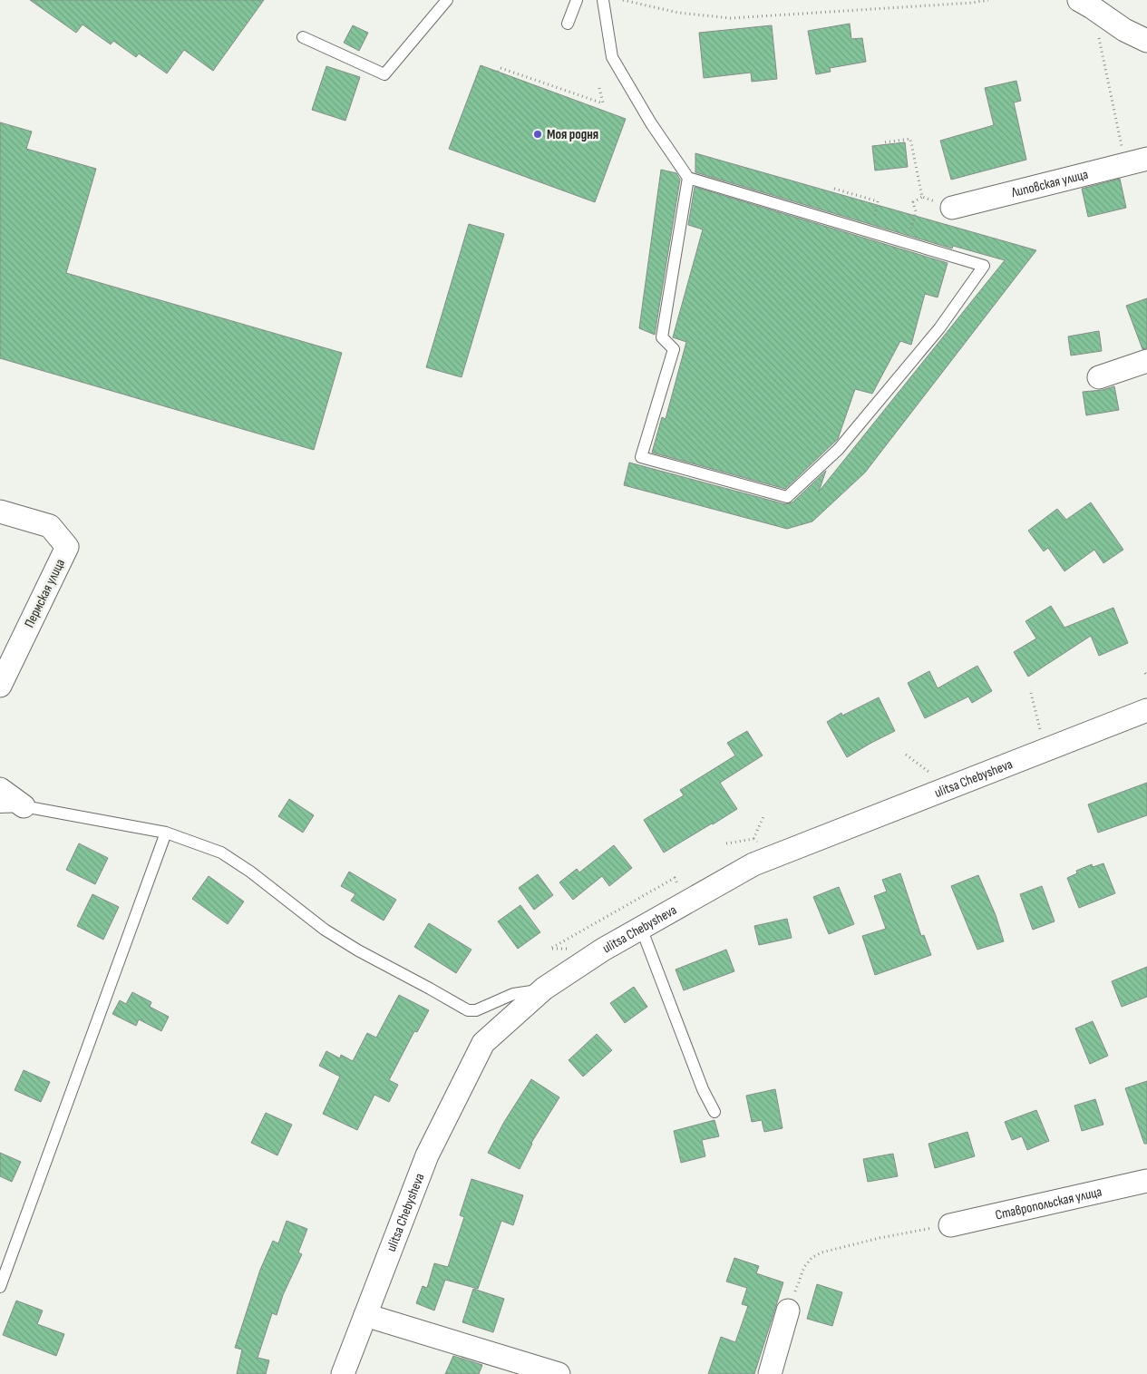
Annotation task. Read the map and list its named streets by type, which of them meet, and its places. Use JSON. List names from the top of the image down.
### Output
{
  "streets": {
    "street": [
      "Липовская улица",
      "Пермская улица",
      "ulitsa Chebysheva",
      "Ставропольская улица"
    ]
  },
  "places": ["Моя родня"]
}
